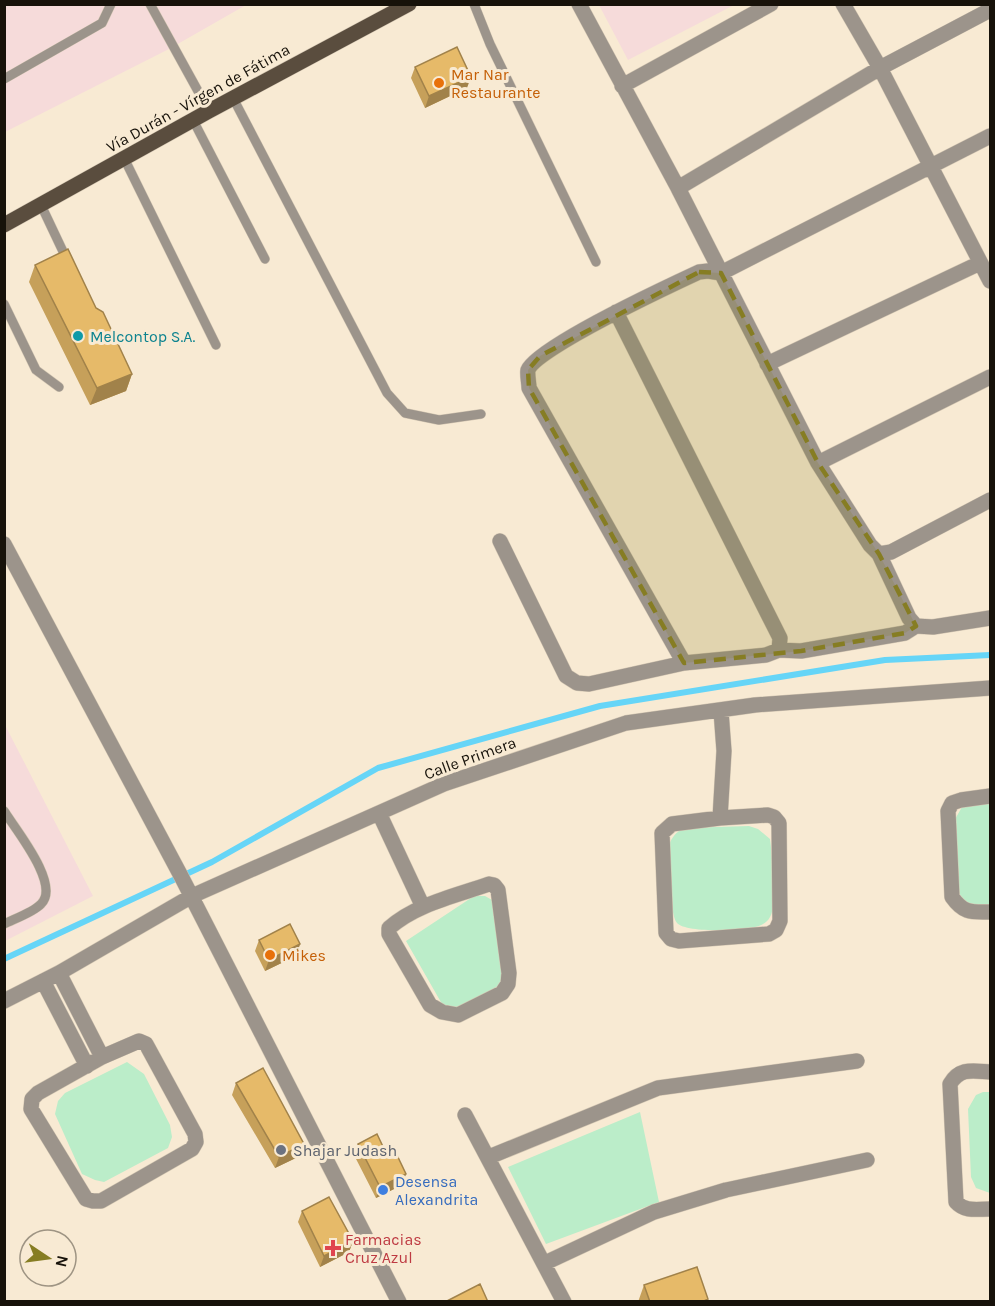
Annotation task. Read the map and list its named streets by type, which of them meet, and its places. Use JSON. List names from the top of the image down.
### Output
{
  "streets": {
    "main road": ["Vía Durán - Vírgen de Fátima"],
    "street": ["Calle Primera"]
  },
  "places": {
    "other": [
      "Mar Nar Restaurante",
      "Melcontop S.A.",
      "Mikes",
      "Shajar Judash",
      "Desensa Alexandrita"
    ],
    "health": ["Farmacias Cruz Azul"]
  },
  "north": "right"
}
